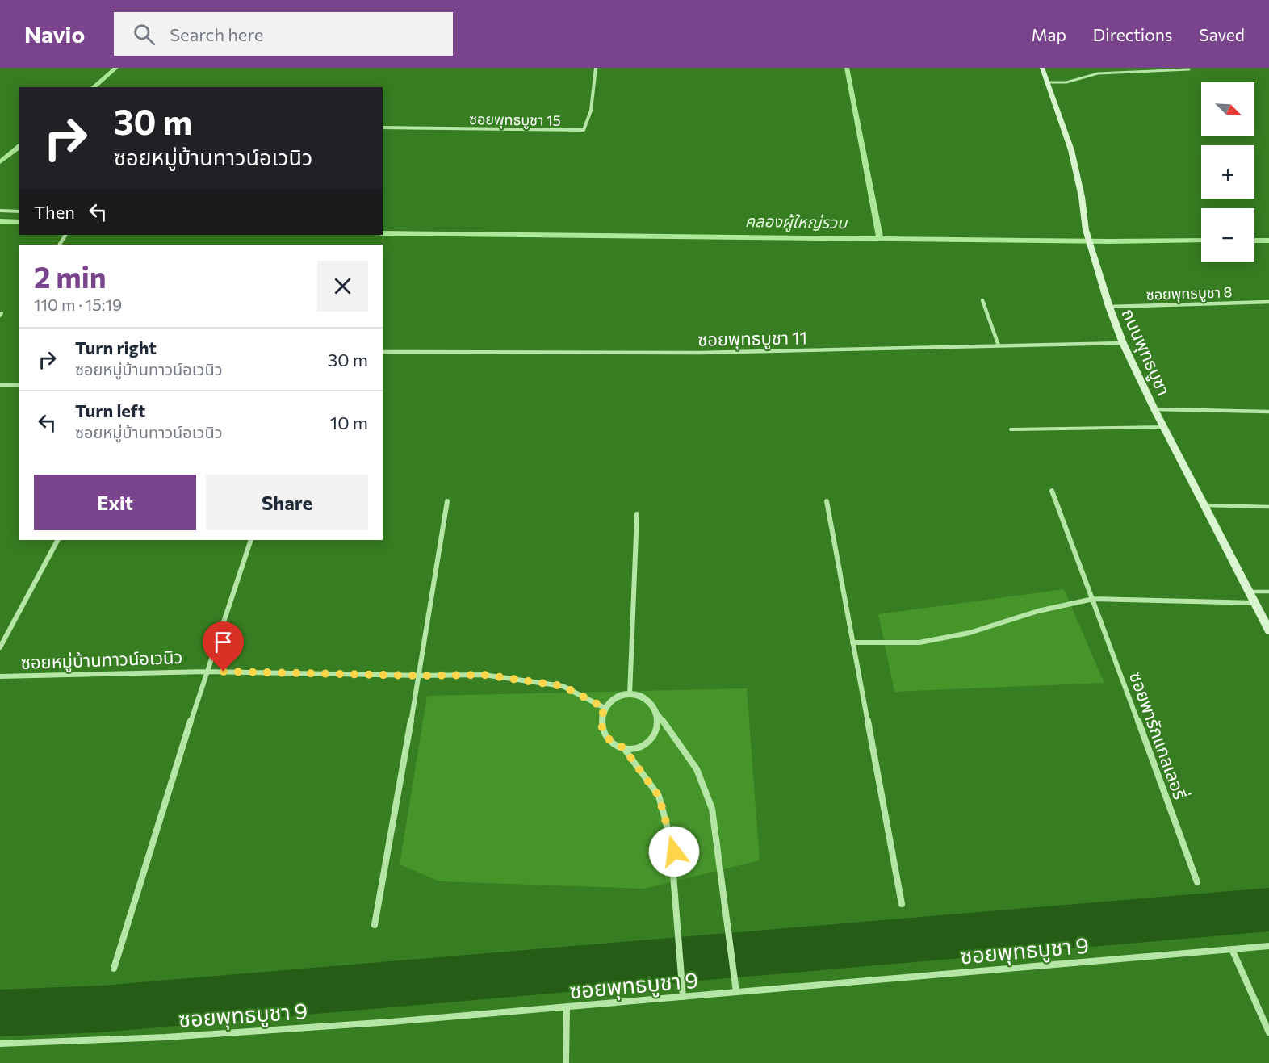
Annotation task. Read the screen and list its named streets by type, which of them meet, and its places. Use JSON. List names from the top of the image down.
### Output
{
  "streets": {
    "main road": ["ถนนพุทธบูชา"],
    "street": [
      "ซอยพุทธบูชา 15",
      "ซอยพุทธบูชา 8",
      "ซอยพุทธบูชา 11",
      "ซอยหมู่บ้านทาวน์อเวนิว",
      "ซอยพารักแกลเลอรี่",
      "ซอยพุทธบูชา 9"
    ]
  },
  "crossings": [
    ["ซอยพุทธบูชา 8", "ถนนพุทธบูชา"],
    ["ซอยพุทธบูชา 11", "ถนนพุทธบูชา"]
  ],
  "water": ["คลองผู้ใหญ่รวบ"],
  "north": "bottom right",
  "page": {
    "header": "Navio",
    "search": "Search here",
    "nav": ["Map", "Directions", "Saved"],
    "map_buttons": ["+", "−"],
    "turn": ["30 m", "ซอยหมู่บ้านทาวน์อเวนิว"],
    "then": "Then",
    "heading": ["2 min", "110 m · 15:19"],
    "list": [
      {
        "name": "Turn right",
        "note": "ซอยหมู่บ้านทาวน์อเวนิว",
        "value": "30 m"
      },
      {
        "name": "Turn left",
        "note": "ซอยหมู่บ้านทาวน์อเวนิว",
        "value": "10 m"
      }
    ],
    "buttons": ["Exit", "Share"]
  }
}
